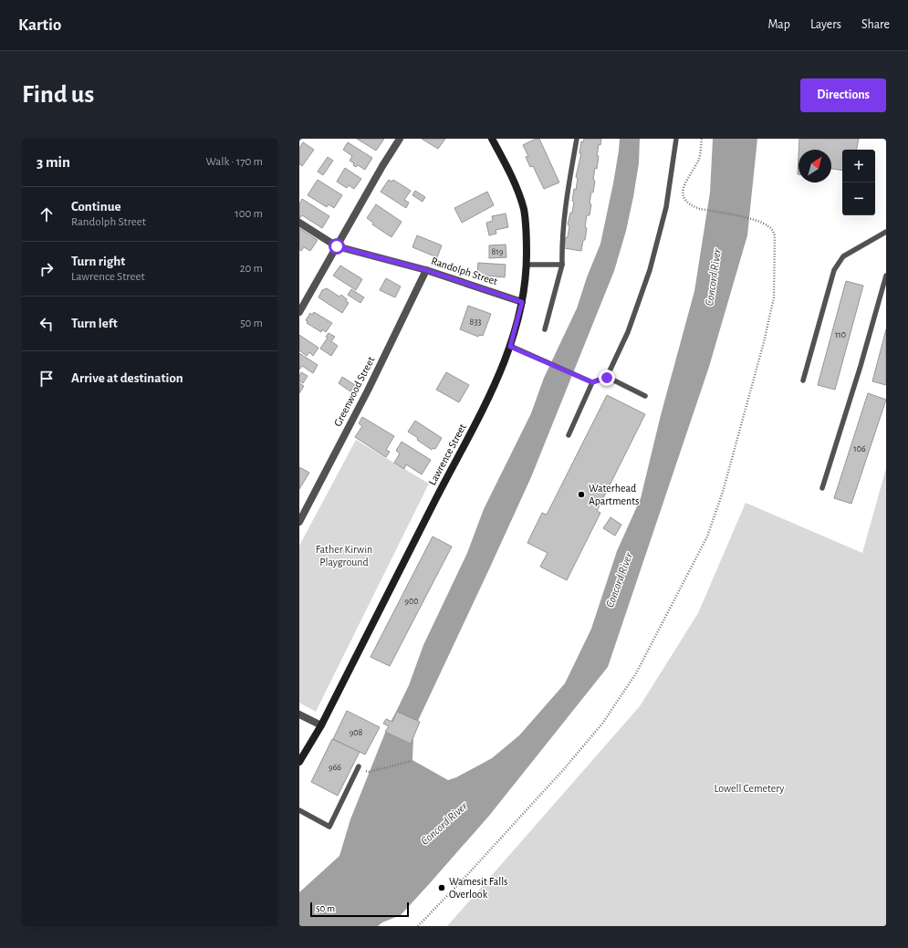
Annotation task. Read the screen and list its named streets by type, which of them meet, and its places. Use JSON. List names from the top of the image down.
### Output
{
  "streets": {
    "main road": ["Lawrence Street"],
    "street": ["Randolph Street", "Greenwood Street"]
  },
  "crossings": [
    ["Randolph Street", "Greenwood Street"],
    ["Randolph Street", "Lawrence Street"]
  ],
  "water": ["Concord River"],
  "parks": ["Father Kirwin Playground", "Lowell Cemetery"],
  "places": ["Waterhead Apartments", "Wamesit Falls Overlook"],
  "house_numbers": [
    "819",
    "833",
    "110",
    "106",
    "900",
    "908",
    "966"
  ],
  "scale_bar": "50 m",
  "north": "top right",
  "page": {
    "header": "Kartio",
    "nav": ["Map", "Layers", "Share"],
    "buttons": "Directions",
    "title": "Find us",
    "heading": ["3 min", "Walk · 170 m"],
    "map_buttons": ["+", "−"],
    "list": [
      ["Continue", "Randolph Street", "100 m"],
      ["Turn right", "Lawrence Street", "20 m"],
      ["Turn left", "50 m"],
      "Arrive at destination"
    ],
    "scale": "50 m"
  }
}
